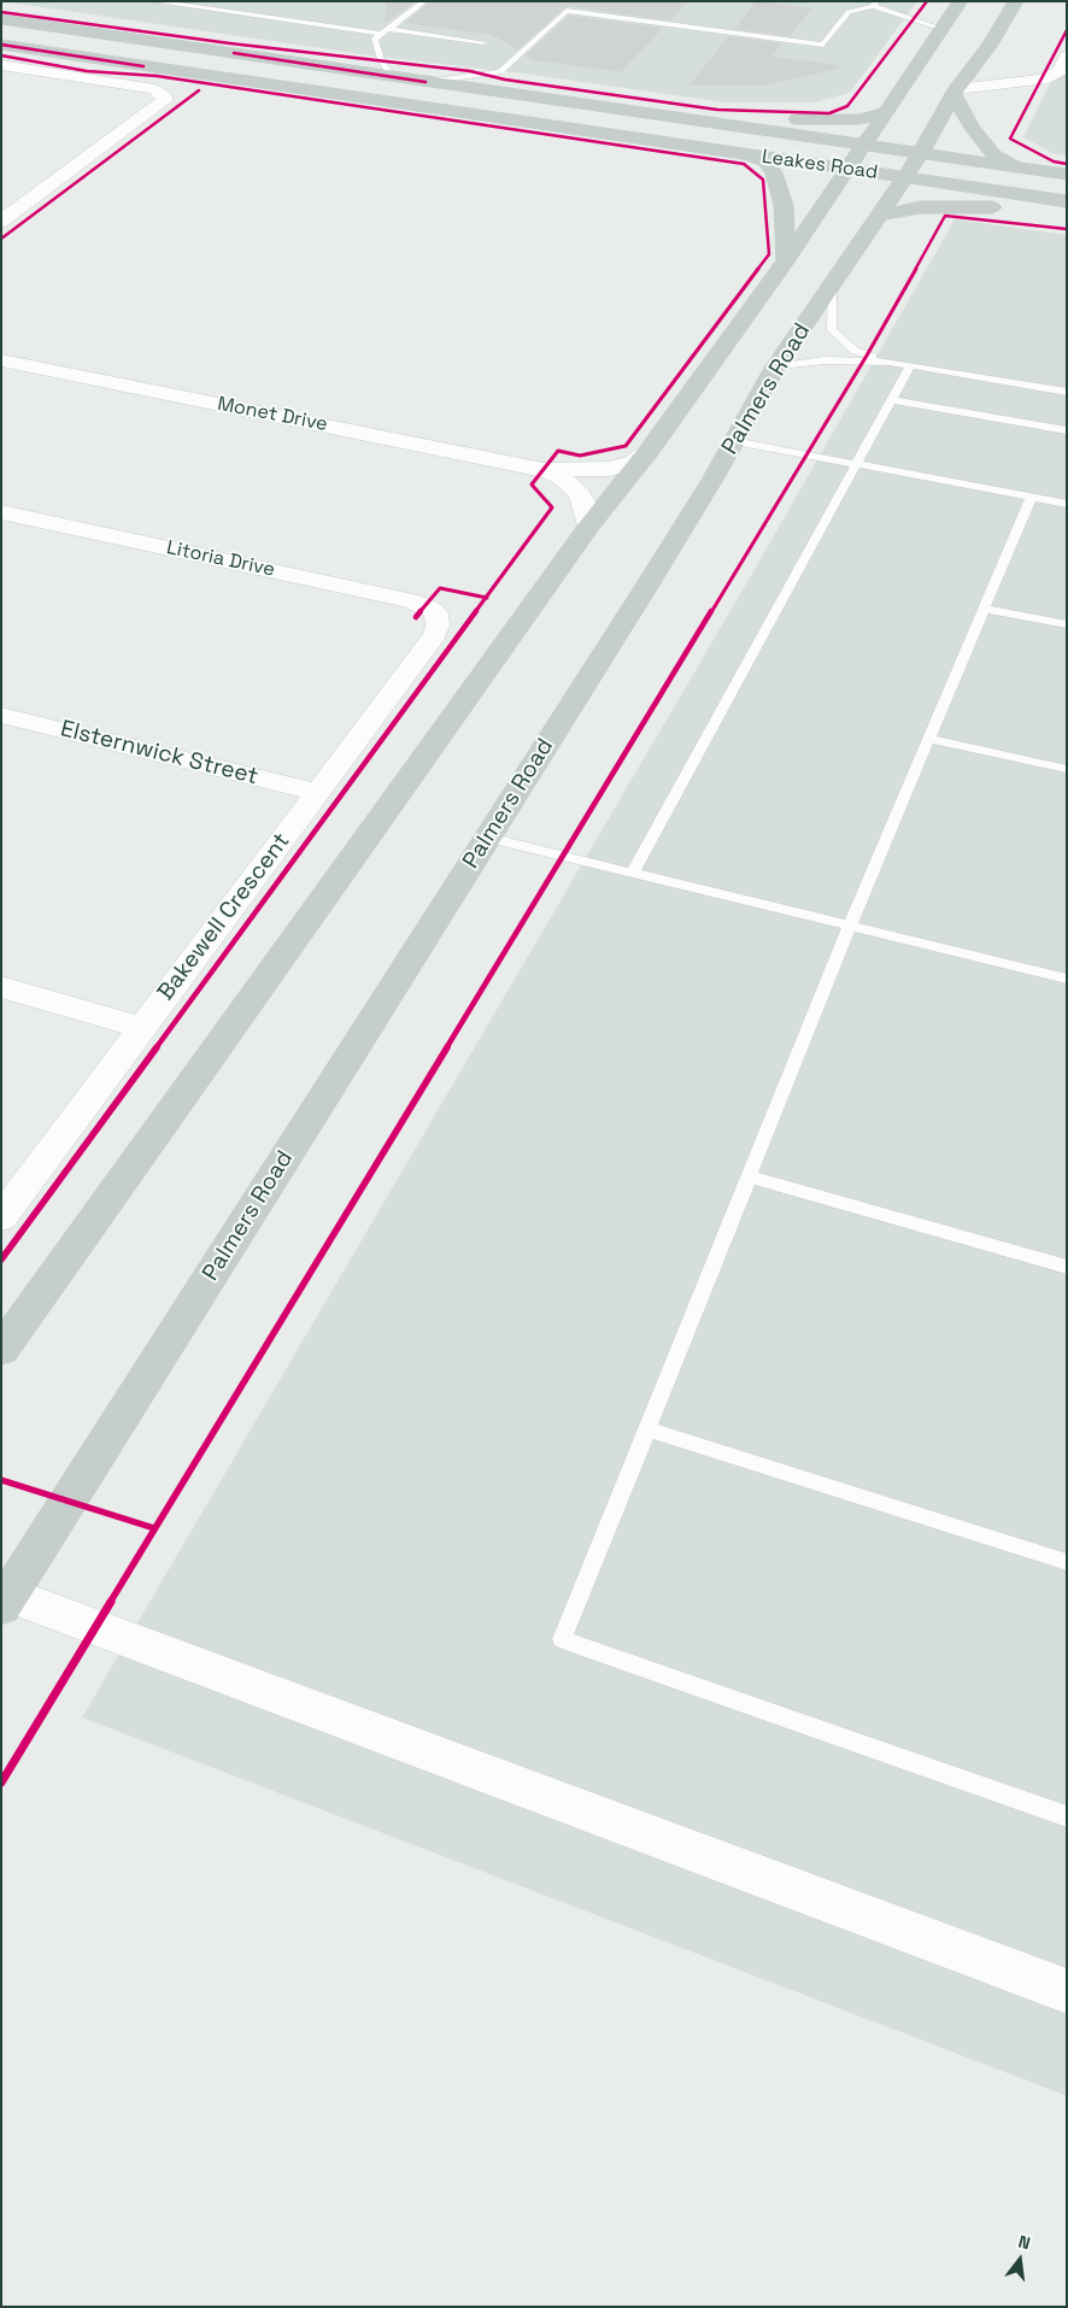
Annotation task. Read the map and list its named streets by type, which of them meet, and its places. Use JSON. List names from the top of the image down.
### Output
{
  "streets": {
    "highway": ["Leakes Road", "Palmers Road"],
    "street": [
      "Monet Drive",
      "Litoria Drive",
      "Elsternwick Street",
      "Bakewell Crescent"
    ]
  },
  "crossings": [
    ["Leakes Road", "Palmers Road"],
    ["Litoria Drive", "Bakewell Crescent"],
    ["Elsternwick Street", "Bakewell Crescent"]
  ],
  "north": "top"
}
